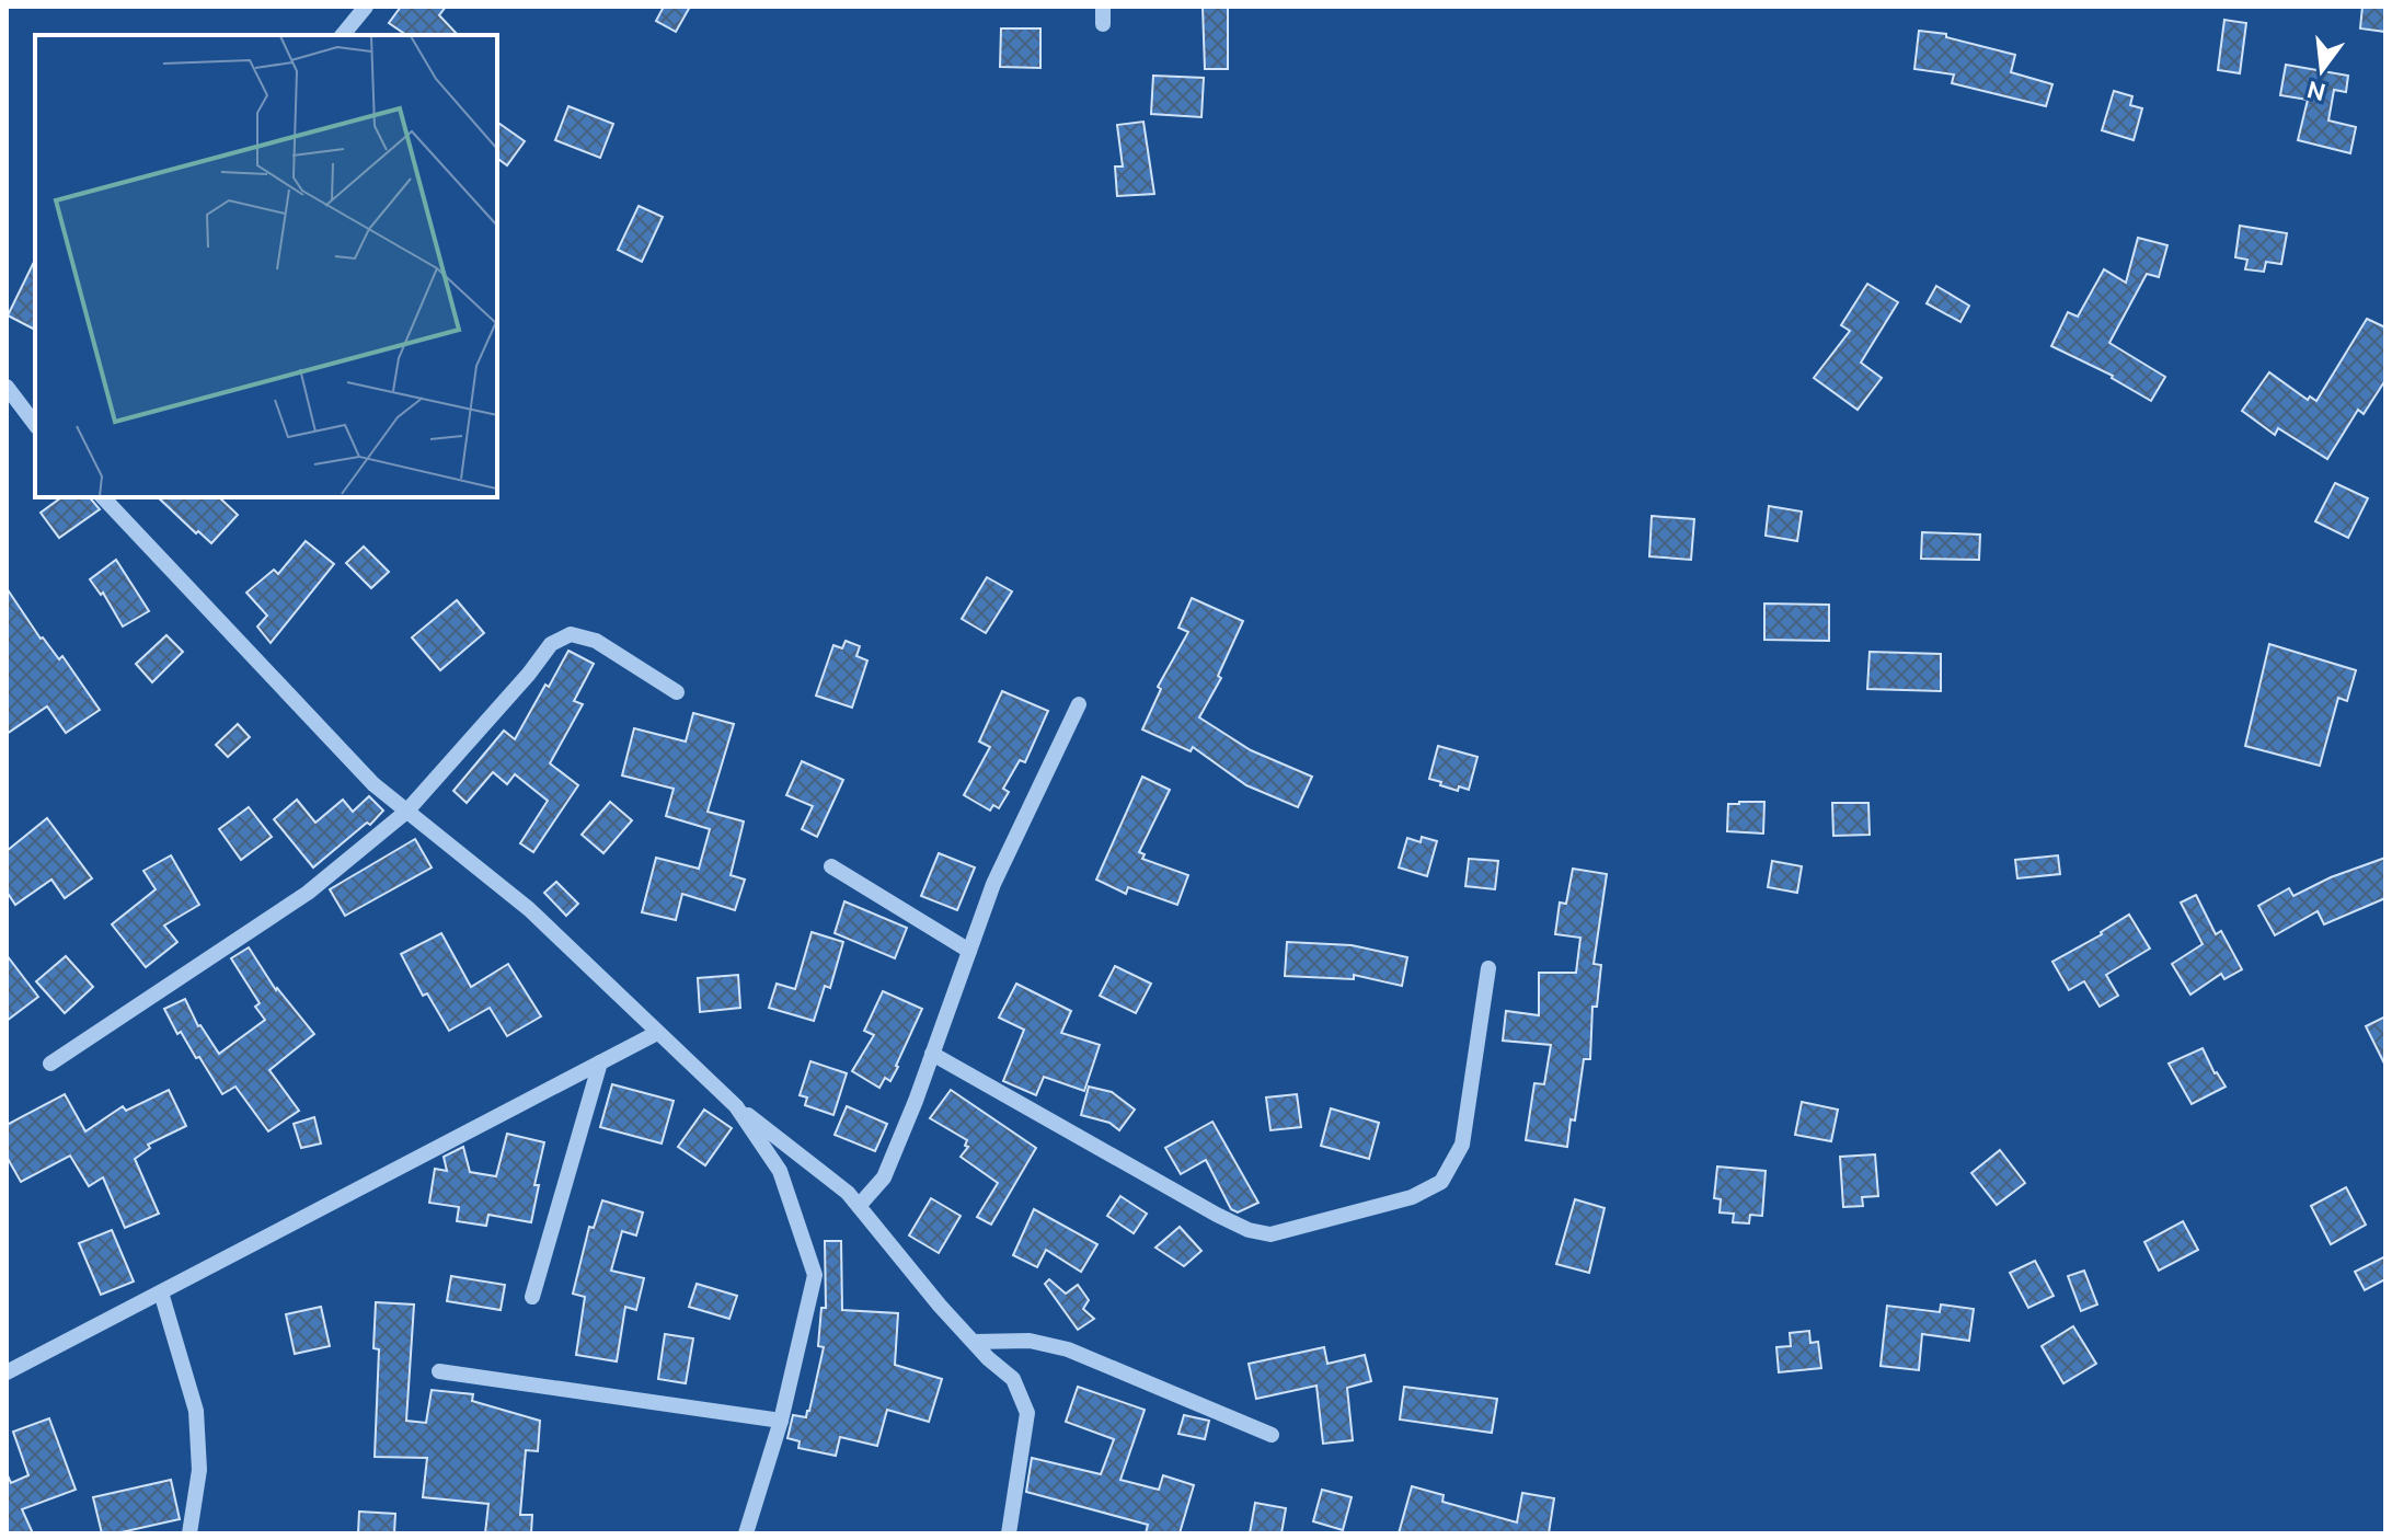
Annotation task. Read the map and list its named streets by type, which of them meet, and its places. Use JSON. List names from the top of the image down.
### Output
{
  "north": "bottom"
}
